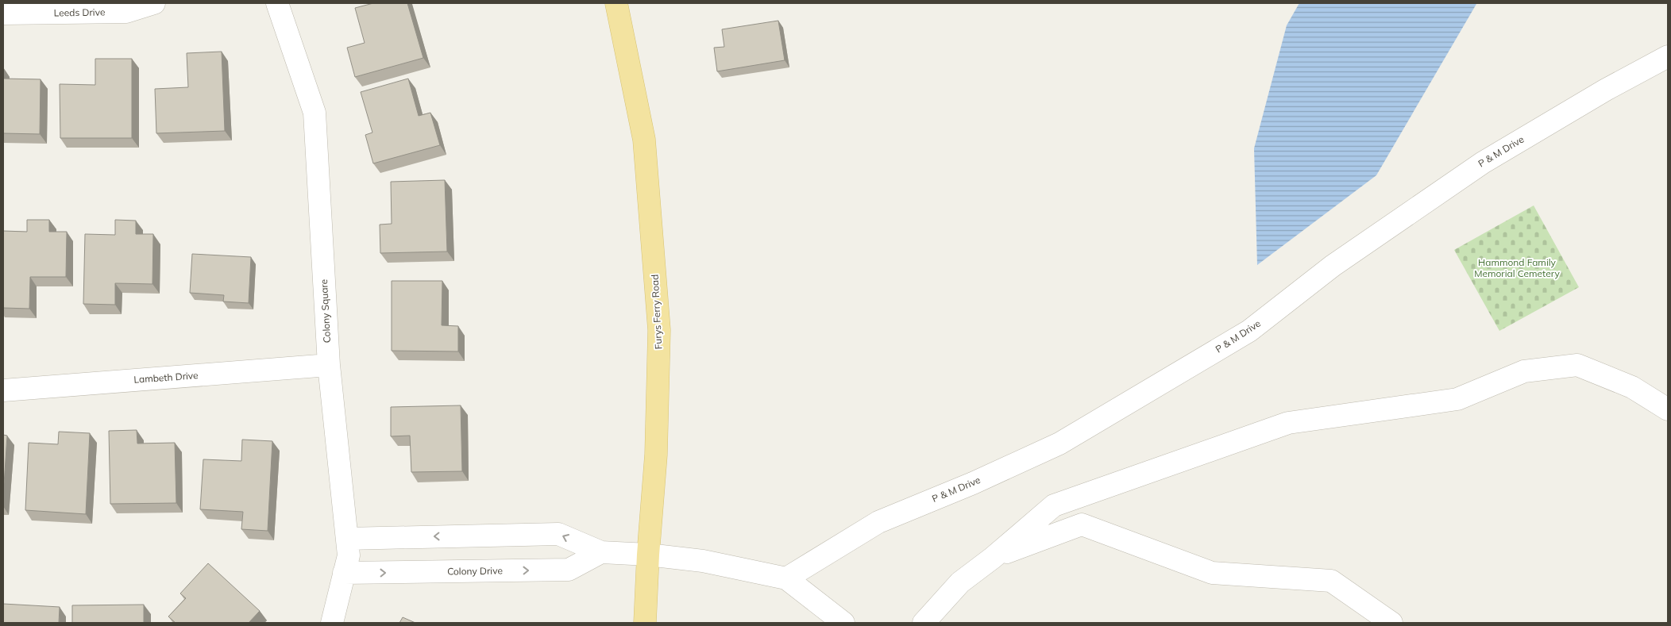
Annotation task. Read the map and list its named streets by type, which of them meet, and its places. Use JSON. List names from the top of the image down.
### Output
{
  "streets": {
    "main road": ["Furys Ferry Road"],
    "street": [
      "Leeds Drive",
      "P & M Drive",
      "Colony Square",
      "Lambeth Drive",
      "Colony Drive"
    ]
  },
  "crossings": [
    ["Colony Square", "Lambeth Drive"],
    ["Colony Square", "Colony Drive"]
  ],
  "parks": ["Hammond Family Memorial Cemetery"]
}
